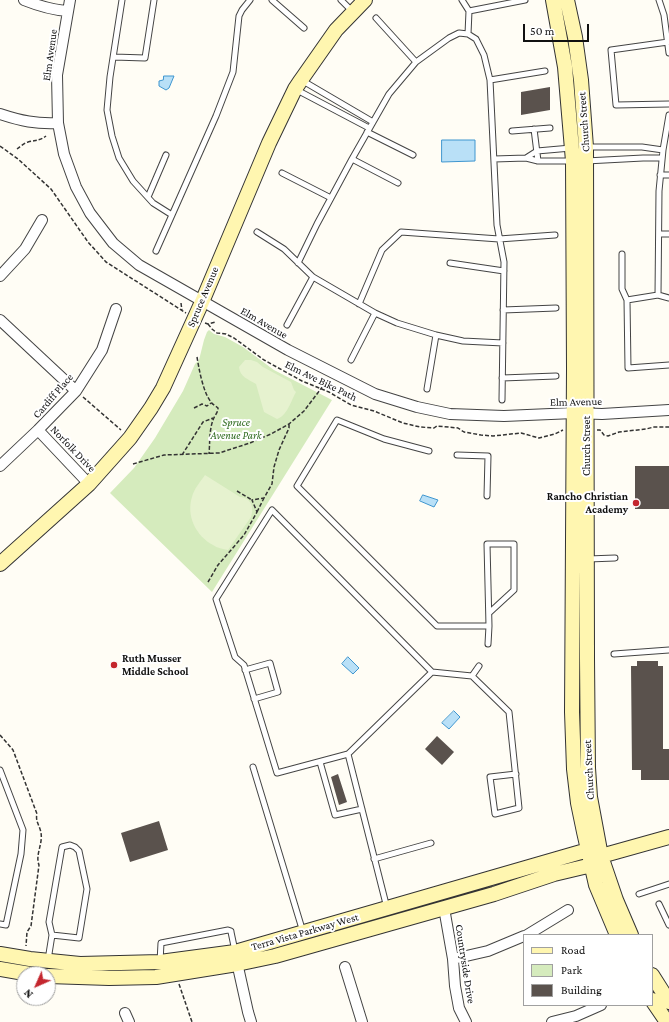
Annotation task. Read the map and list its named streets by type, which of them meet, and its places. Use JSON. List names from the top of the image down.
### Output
{
  "streets": {
    "street": [
      "Elm Avenue",
      "Church Street",
      "Spruce Avenue",
      "Cardiff Place",
      "Norfolk Drive",
      "Terra Vista Parkway West",
      "Countryside Drive"
    ],
    "path": ["Elm Ave Bike Path"]
  },
  "crossings": [
    ["Elm Avenue", "Church Street"],
    ["Elm Avenue", "Spruce Avenue"],
    ["Church Street", "Terra Vista Parkway West"],
    ["Spruce Avenue", "Norfolk Drive"],
    ["Cardiff Place", "Norfolk Drive"],
    ["Terra Vista Parkway West", "Countryside Drive"]
  ],
  "parks": ["Spruce Avenue Park"],
  "places": ["Rancho Christian Academy", "Ruth Musser Middle School"],
  "legend": ["Road", "Park", "Building"],
  "scale_bar": "50 m",
  "north": "bottom left"
}
